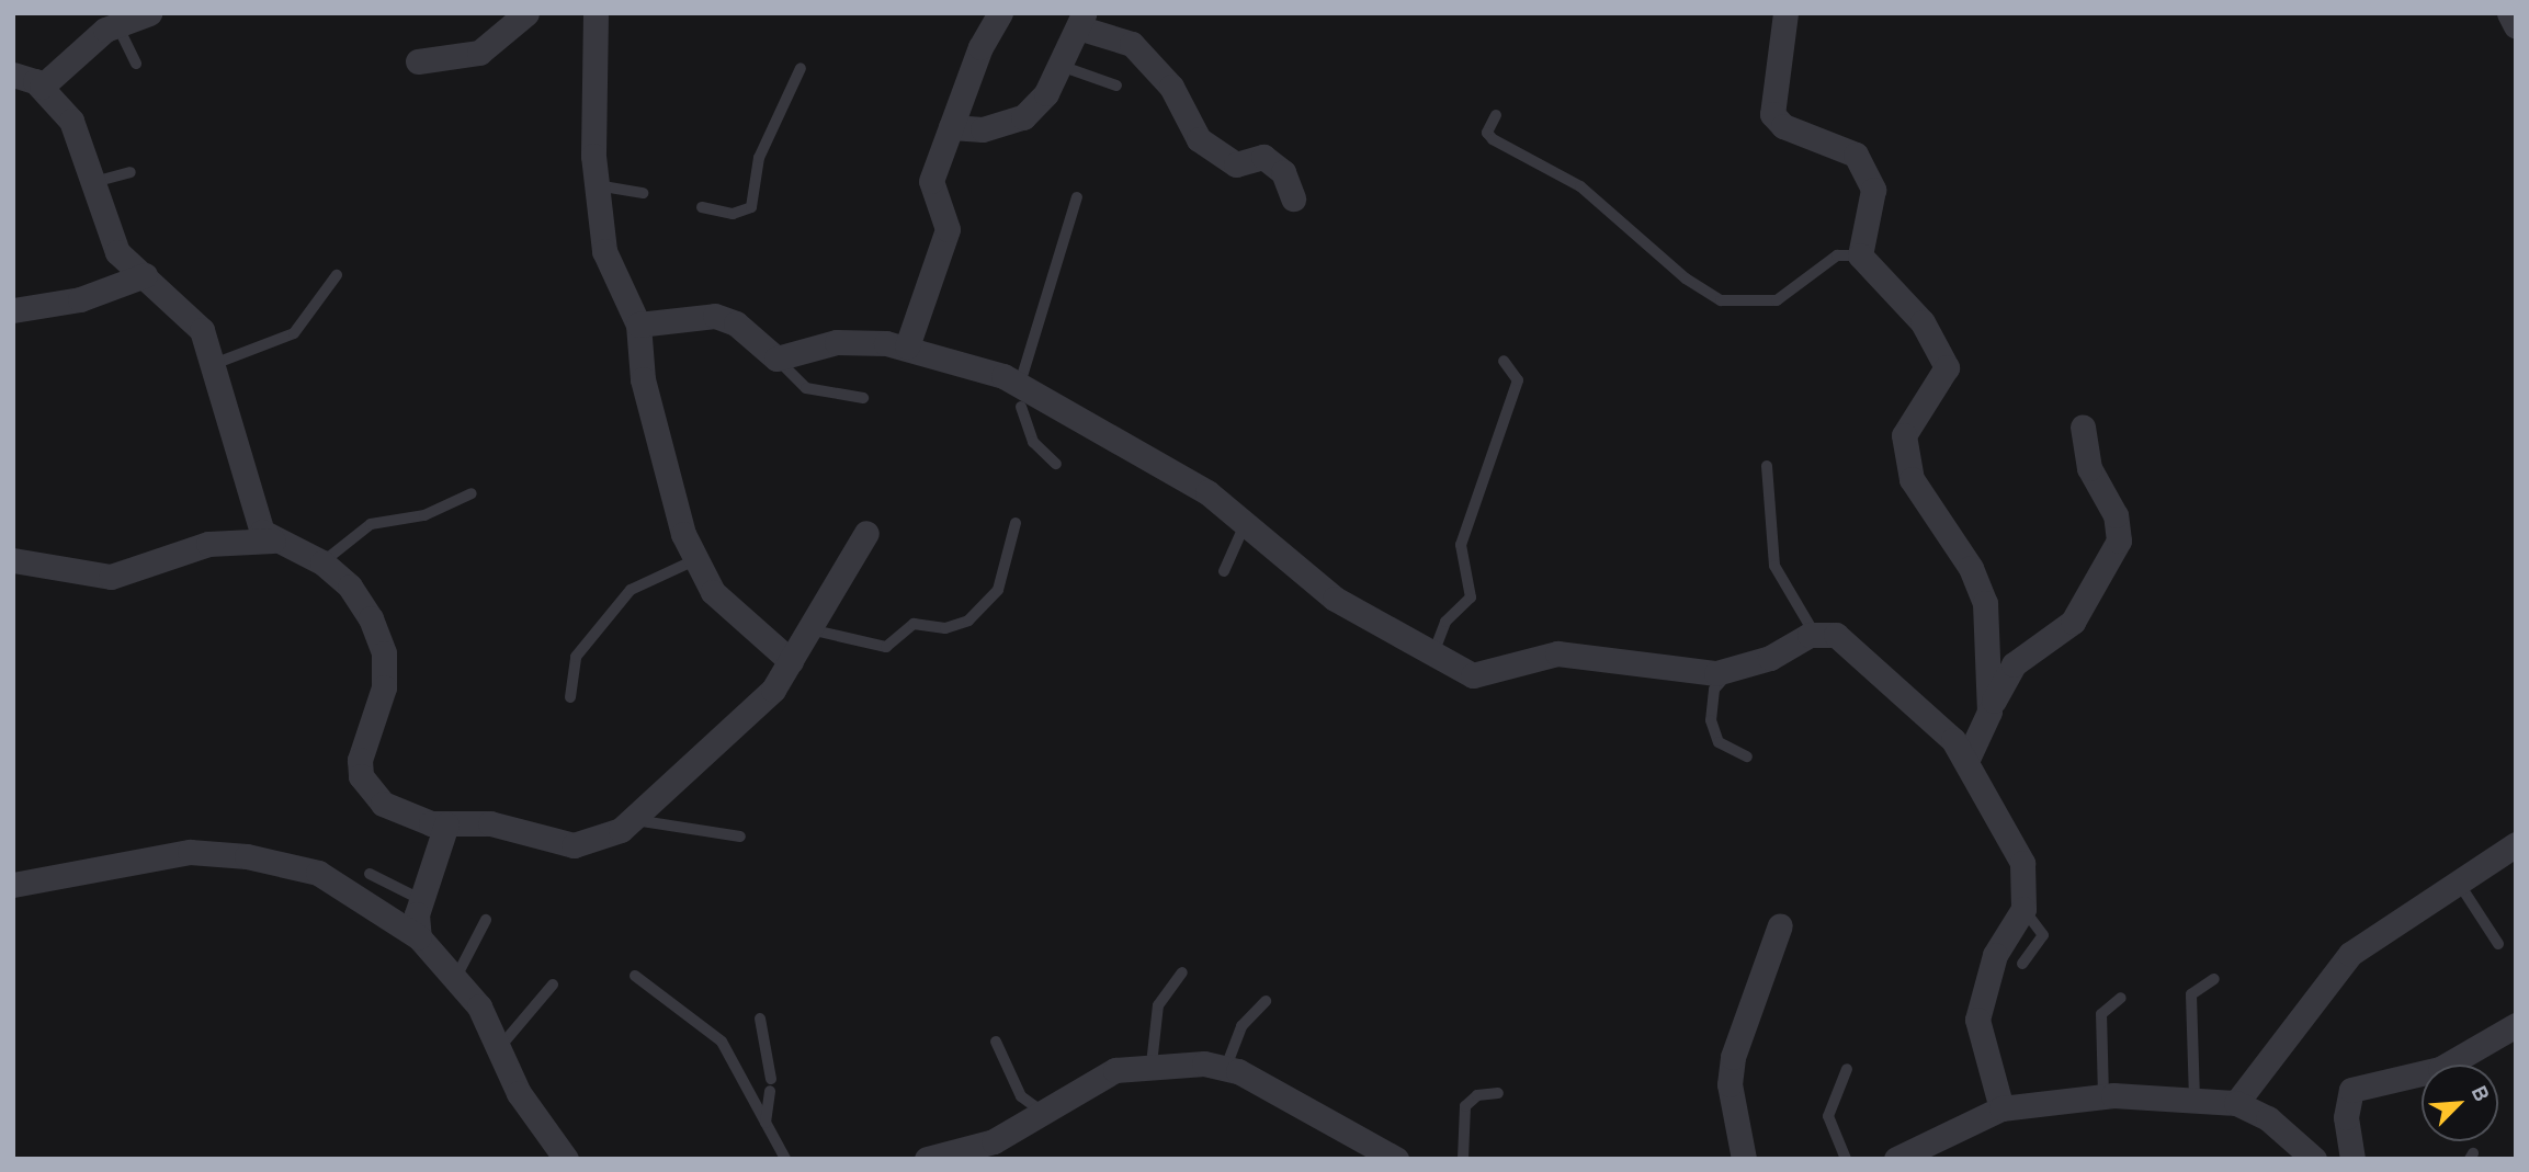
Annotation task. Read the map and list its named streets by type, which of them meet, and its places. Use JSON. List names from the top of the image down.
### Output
{
  "north": "top right"
}
